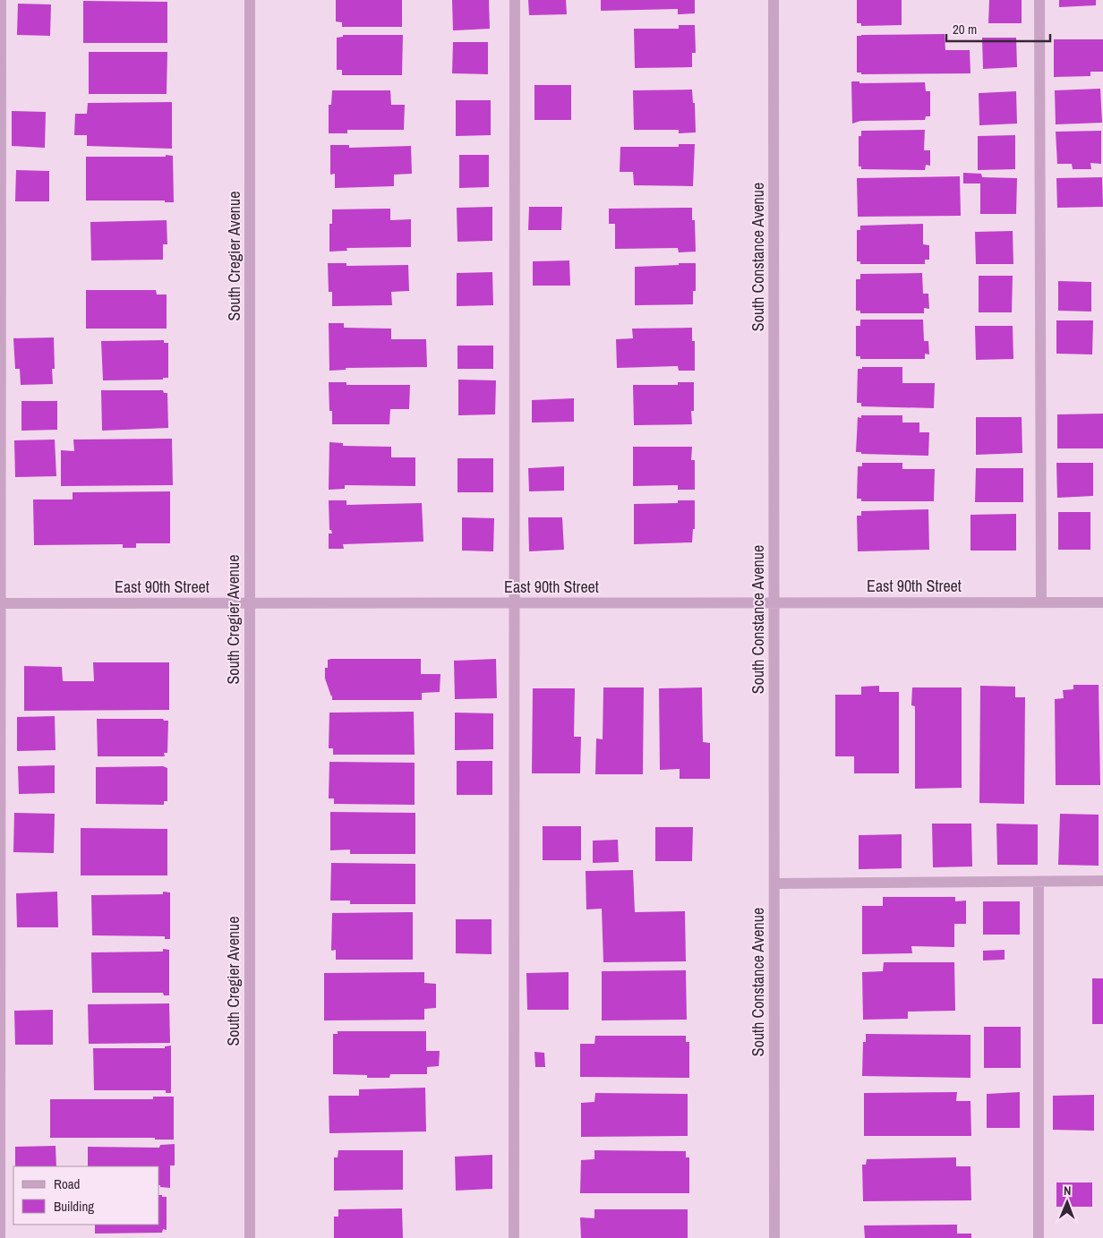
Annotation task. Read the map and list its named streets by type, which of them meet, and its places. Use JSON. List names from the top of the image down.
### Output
{
  "streets": {
    "street": ["South Cregier Avenue", "South Constance Avenue", "East 90th Street"]
  },
  "crossings": [
    ["South Cregier Avenue", "East 90th Street"],
    ["South Constance Avenue", "East 90th Street"]
  ],
  "legend": ["Road", "Building"],
  "scale_bar": "20 m",
  "north": "top"
}
